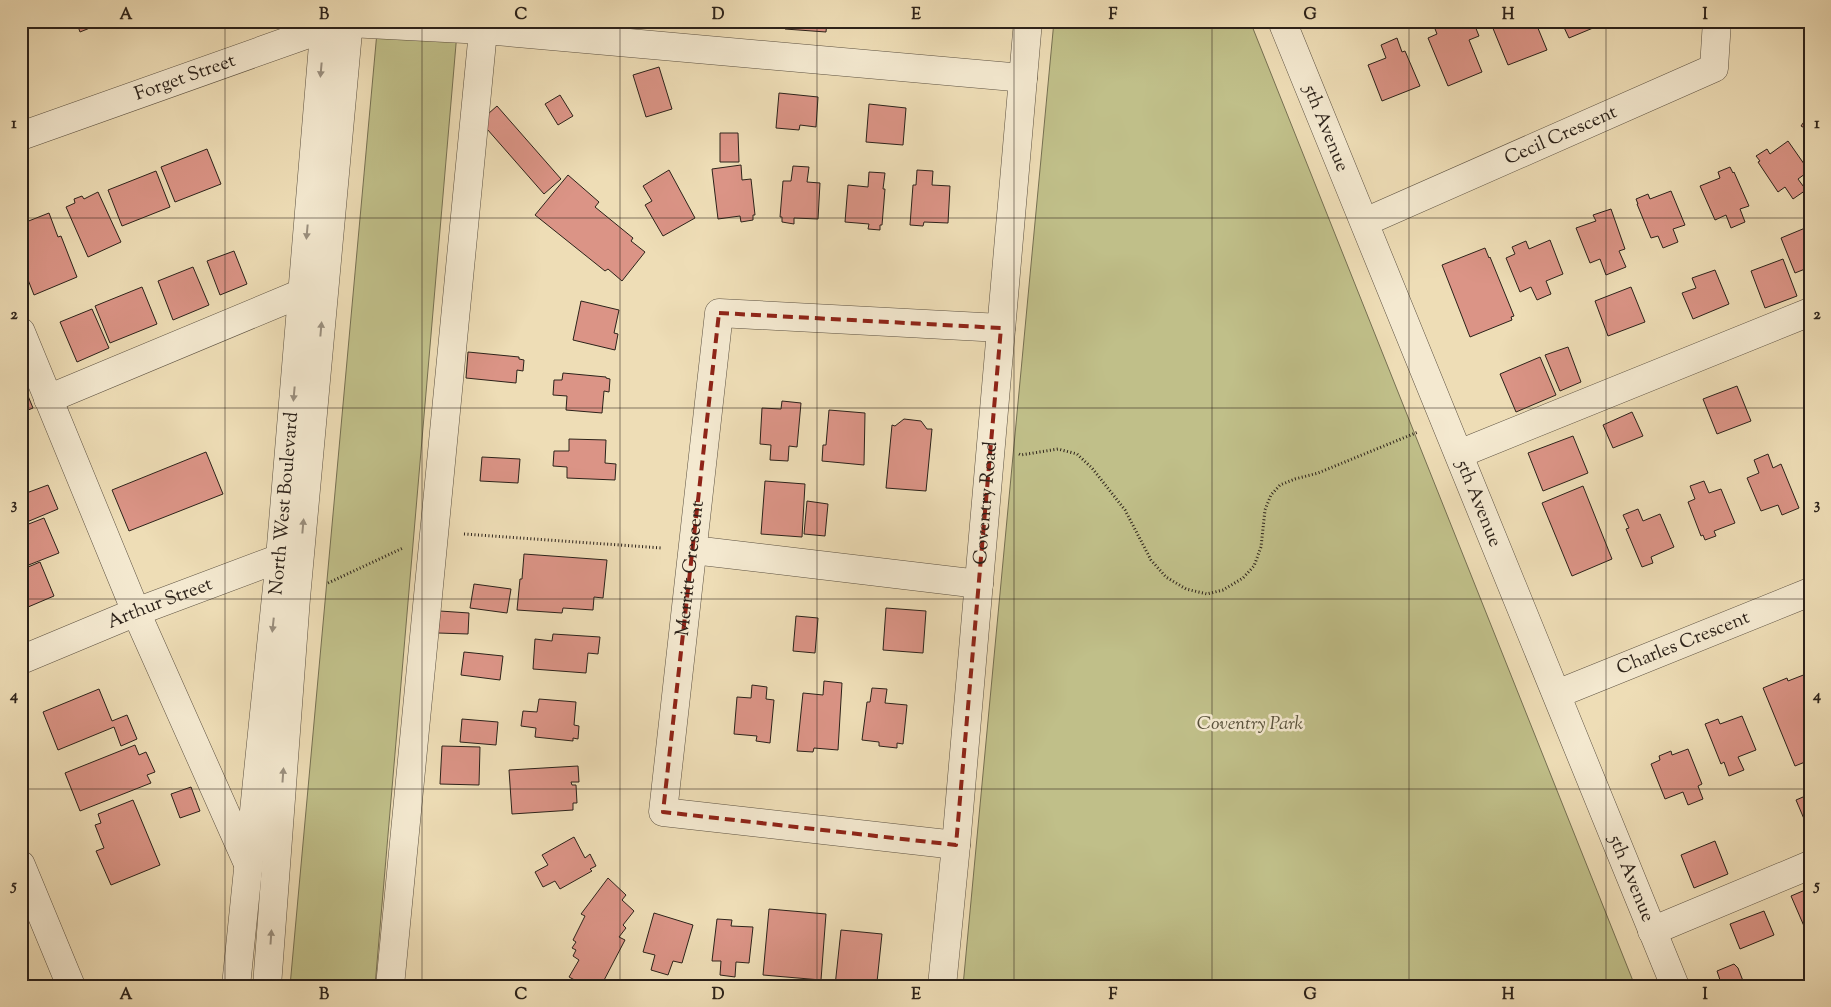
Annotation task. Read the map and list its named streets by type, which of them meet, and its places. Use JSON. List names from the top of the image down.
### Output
{
  "streets": {
    "street": [
      "Forget Street",
      "5th Avenue",
      "Cecil Crescent",
      "North West Boulevard",
      "Coventry Road",
      "Merritt Crescent",
      "Arthur Street",
      "Charles Crescent"
    ]
  },
  "crossings": [
    ["Forget Street", "North West Boulevard"],
    ["5th Avenue", "Cecil Crescent"],
    ["5th Avenue", "Charles Crescent"],
    ["North West Boulevard", "Arthur Street"],
    ["Coventry Road", "Merritt Crescent"]
  ],
  "parks": ["Coventry Park"],
  "grid": {
    "columns": [
      "A",
      "B",
      "C",
      "D",
      "E",
      "F",
      "G",
      "H",
      "I"
    ],
    "rows": [
      "1",
      "2",
      "3",
      "4",
      "5"
    ]
  }
}
